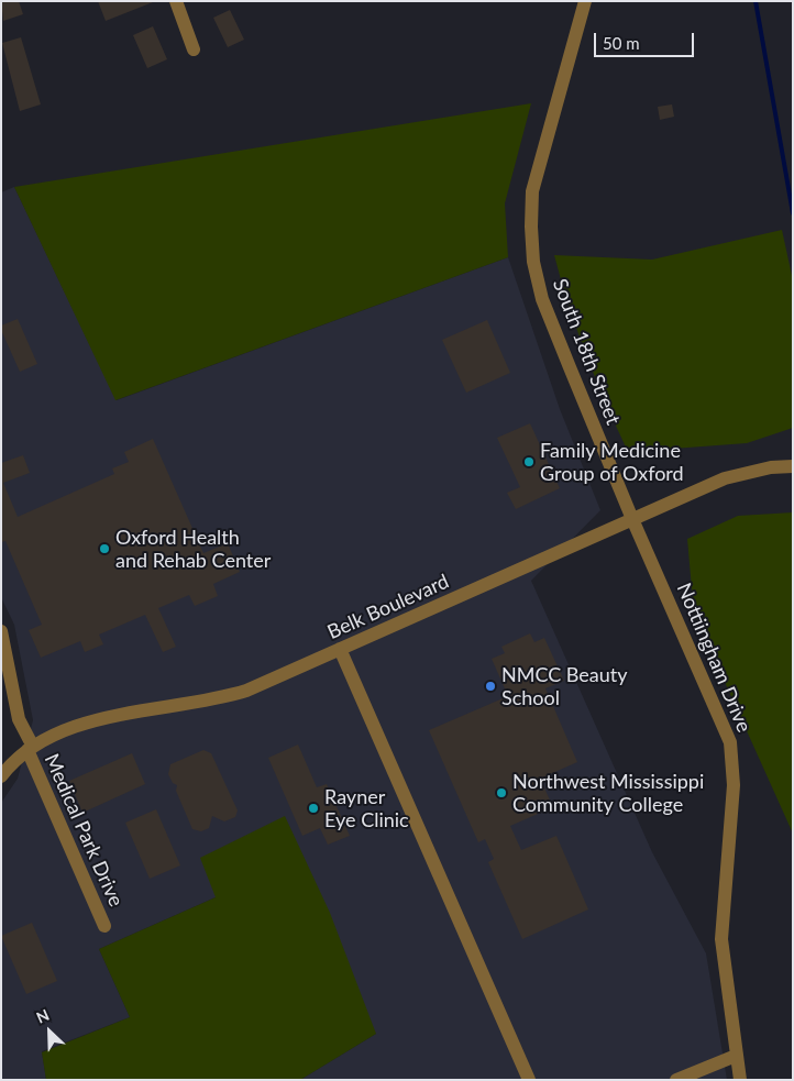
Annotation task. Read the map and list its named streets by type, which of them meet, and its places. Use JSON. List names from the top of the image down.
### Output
{
  "streets": {
    "street": [
      "South 18th Street",
      "Belk Boulevard",
      "Nottiingham Drive",
      "Medical Park Drive"
    ]
  },
  "crossings": [
    ["South 18th Street", "Belk Boulevard"],
    ["South 18th Street", "Nottiingham Drive"],
    ["Belk Boulevard", "Nottiingham Drive"],
    ["Belk Boulevard", "Medical Park Drive"]
  ],
  "places": [
    "Family Medicine Group of Oxford",
    "Oxford Health and Rehab Center",
    "NMCC Beauty School",
    "Northwest Mississippi Community College",
    "Rayner Eye Clinic"
  ],
  "scale_bar": "50 m",
  "north": "top left"
}
